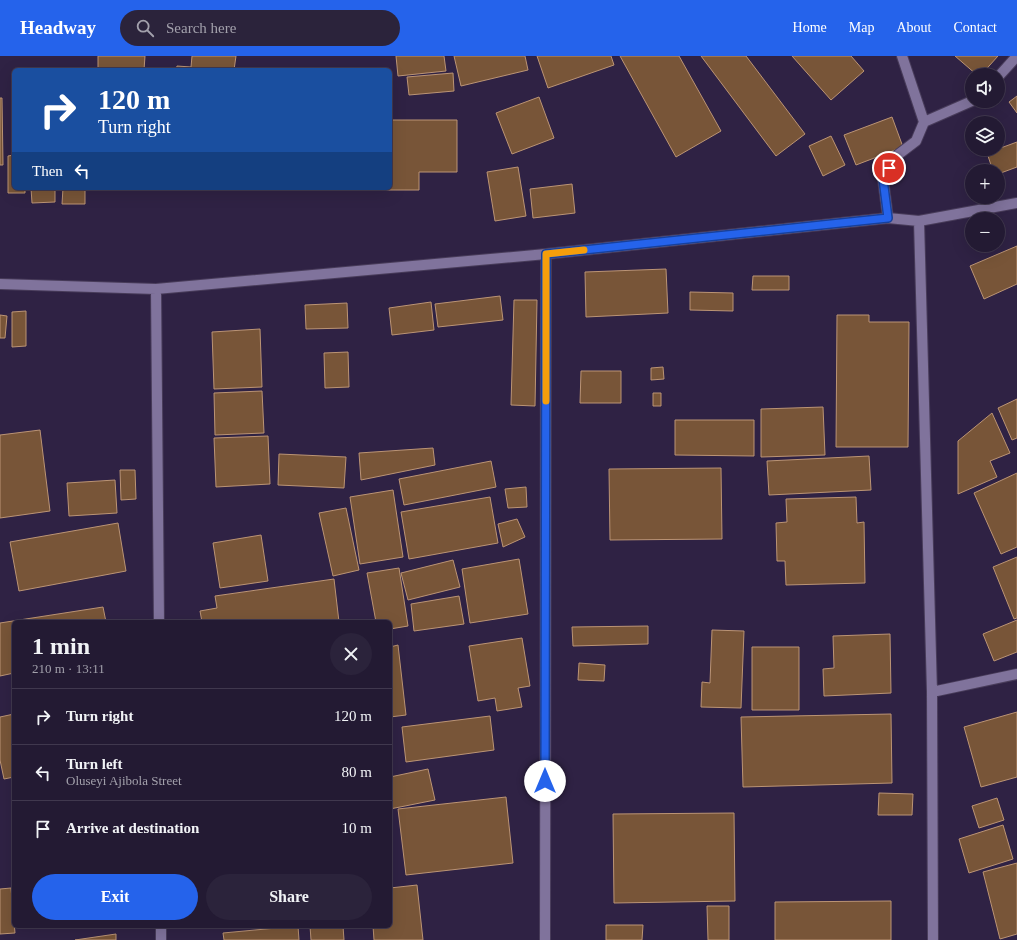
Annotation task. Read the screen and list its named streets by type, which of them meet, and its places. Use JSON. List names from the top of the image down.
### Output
{
  "page": {
    "header": "Headway",
    "search": "Search here",
    "nav": [
      "Home",
      "Map",
      "About",
      "Contact"
    ],
    "map_buttons": ["+", "−"],
    "turn": ["120 m", "Turn right"],
    "then": "Then",
    "heading": ["1 min", "210 m · 13:11"],
    "list": [
      {
        "name": "Turn right",
        "value": "120 m"
      },
      {
        "name": "Turn left",
        "note": "Oluseyi Ajibola Street",
        "value": "80 m"
      },
      {
        "name": "Arrive at destination",
        "value": "10 m"
      }
    ],
    "buttons": ["Exit", "Share"]
  }
}
